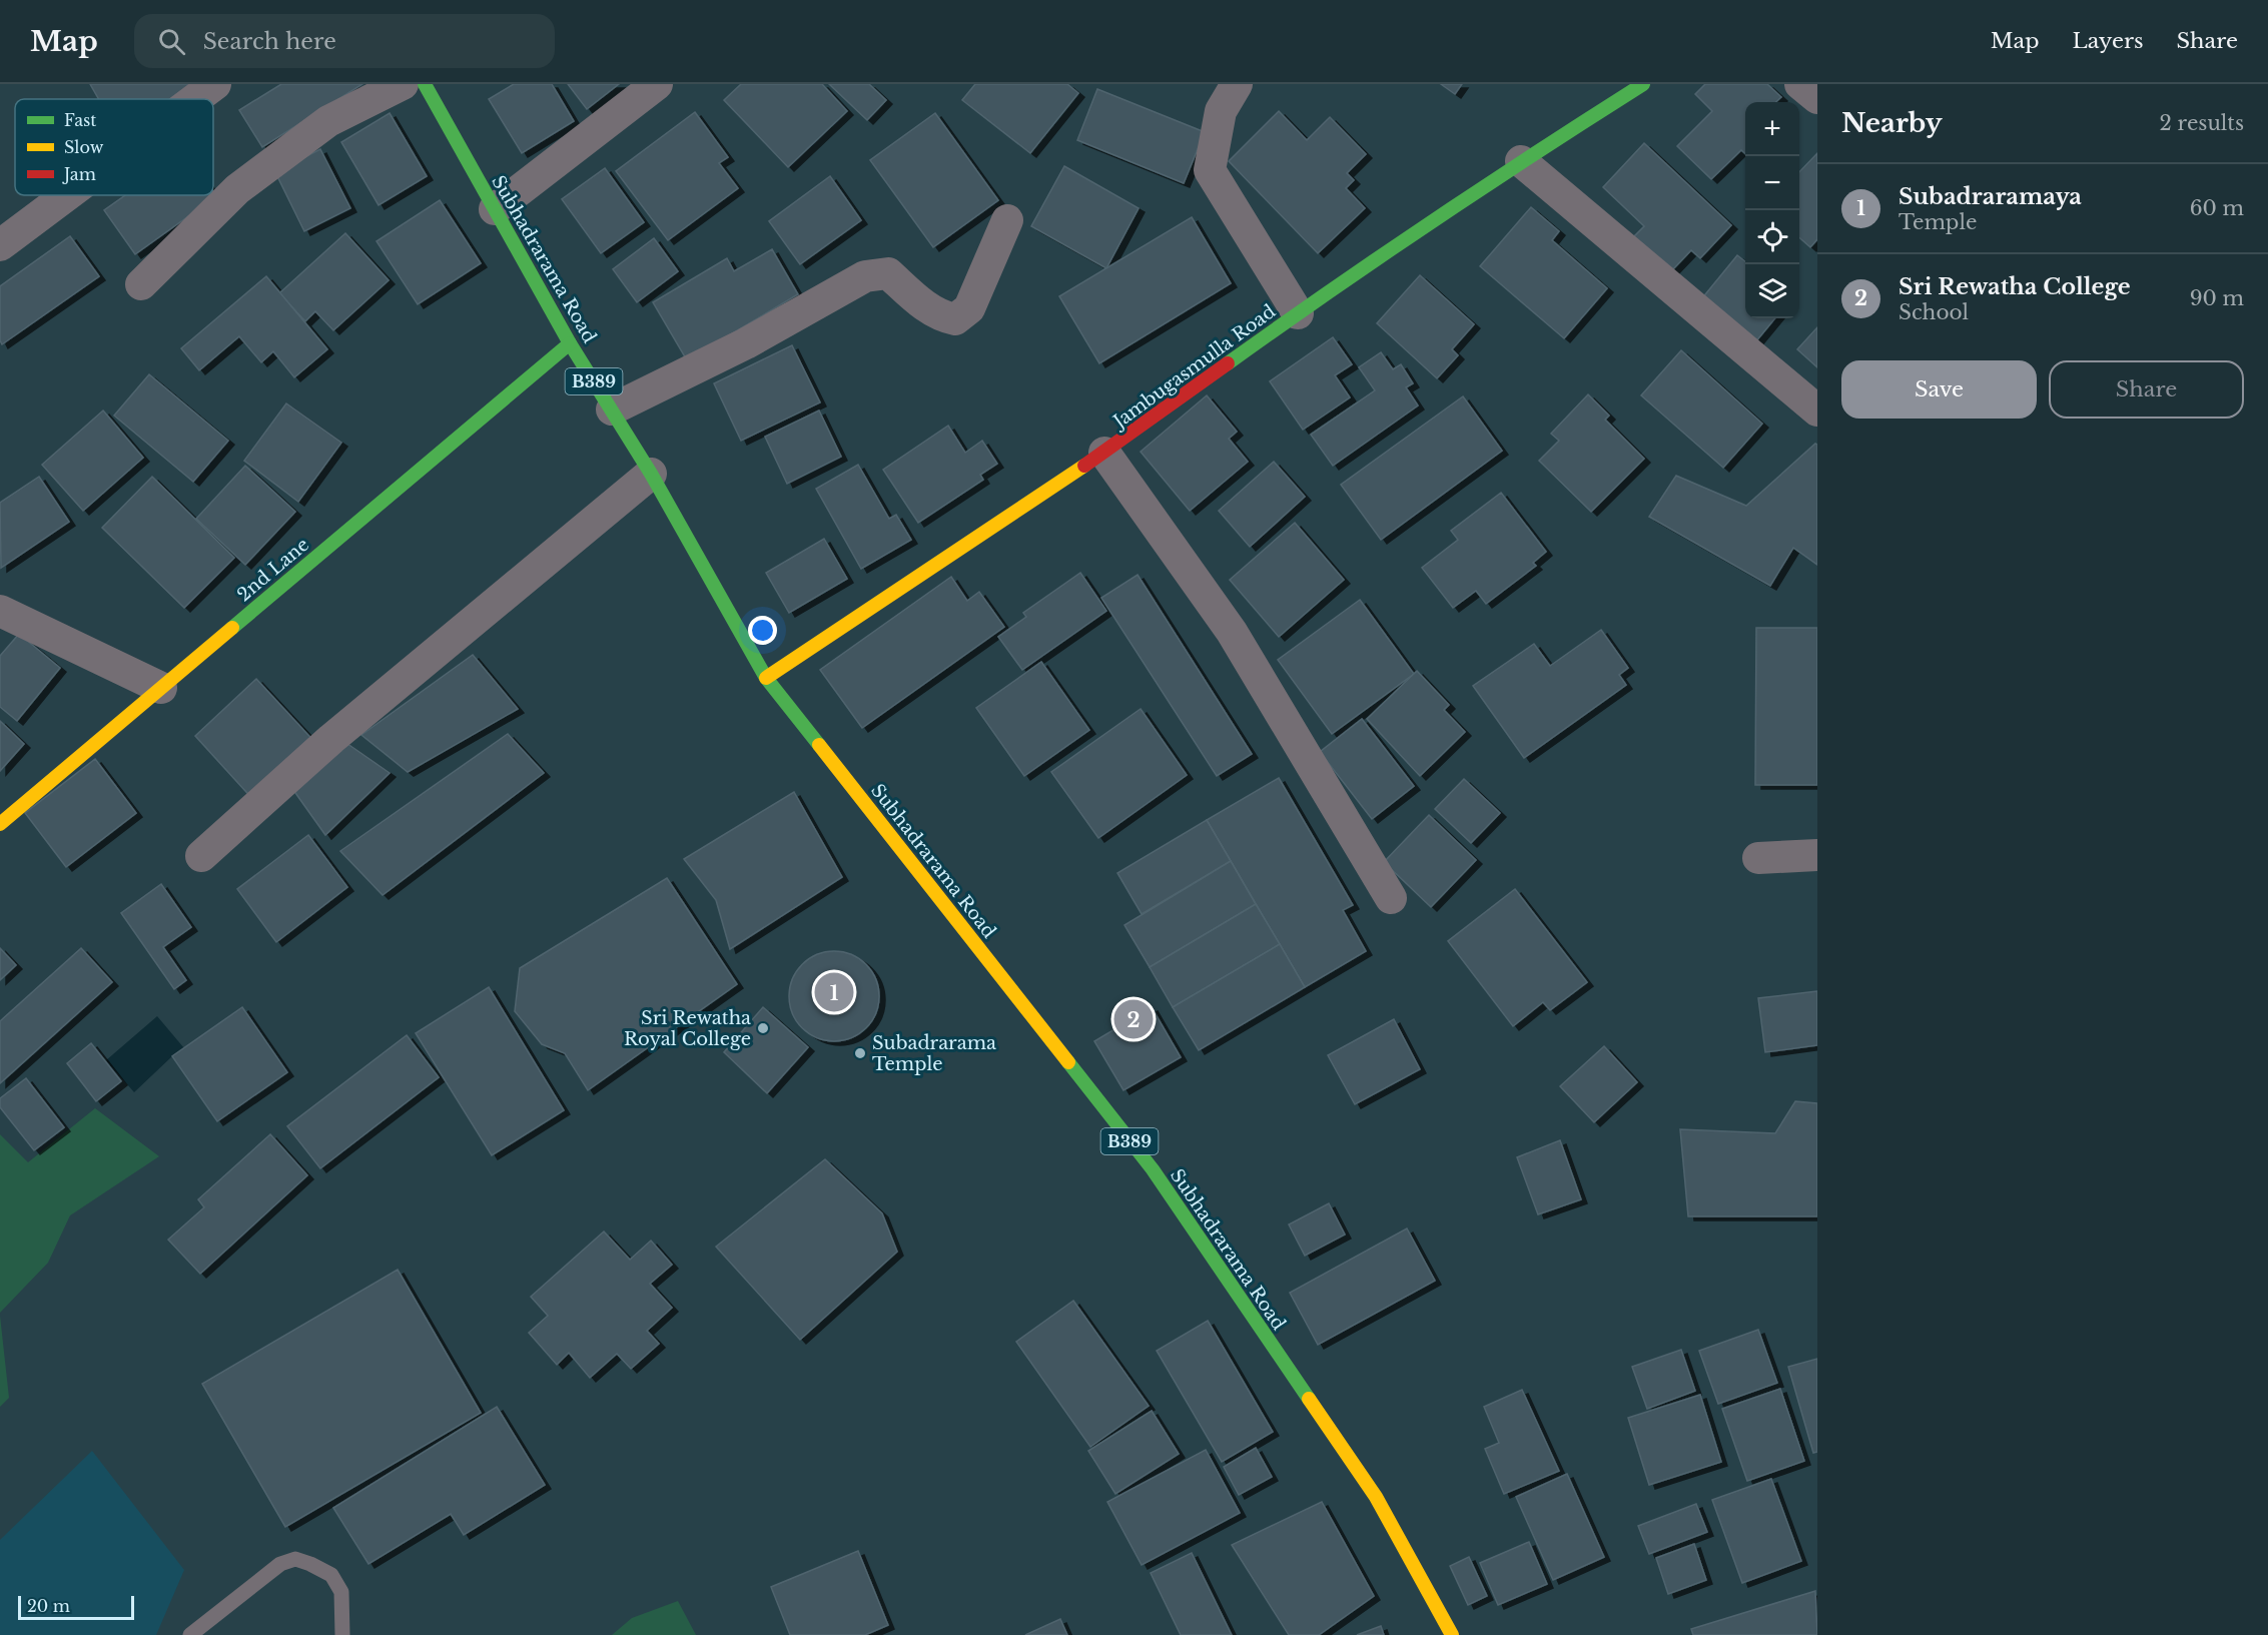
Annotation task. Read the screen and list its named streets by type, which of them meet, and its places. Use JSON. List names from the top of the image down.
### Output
{
  "streets": {
    "main road": [
      "Subhadrarama Road",
      "Jambugasmulla Road",
      "B389",
      "2nd Lane"
    ]
  },
  "crossings": [
    ["Subhadrarama Road", "Jambugasmulla Road"],
    ["Subhadrarama Road", "2nd Lane"]
  ],
  "places": ["Sri Rewatha Royal College", "Subadrarama Temple"],
  "legend": ["Fast", "Slow", "Jam"],
  "scale_bar": "20 m",
  "page": {
    "header": "Map",
    "search": "Search here",
    "nav": ["Map", "Layers", "Share"],
    "heading": ["Nearby", "2 results"],
    "map_buttons": ["+", "−"],
    "list": [
      {
        "mark": "1",
        "name": "Subadraramaya",
        "note": "Temple",
        "value": "60 m"
      },
      {
        "mark": "2",
        "name": "Sri Rewatha College",
        "note": "School",
        "value": "90 m"
      }
    ],
    "buttons": ["Save", "Share"],
    "pins": ["1", "2"],
    "scale": "20 m"
  }
}
